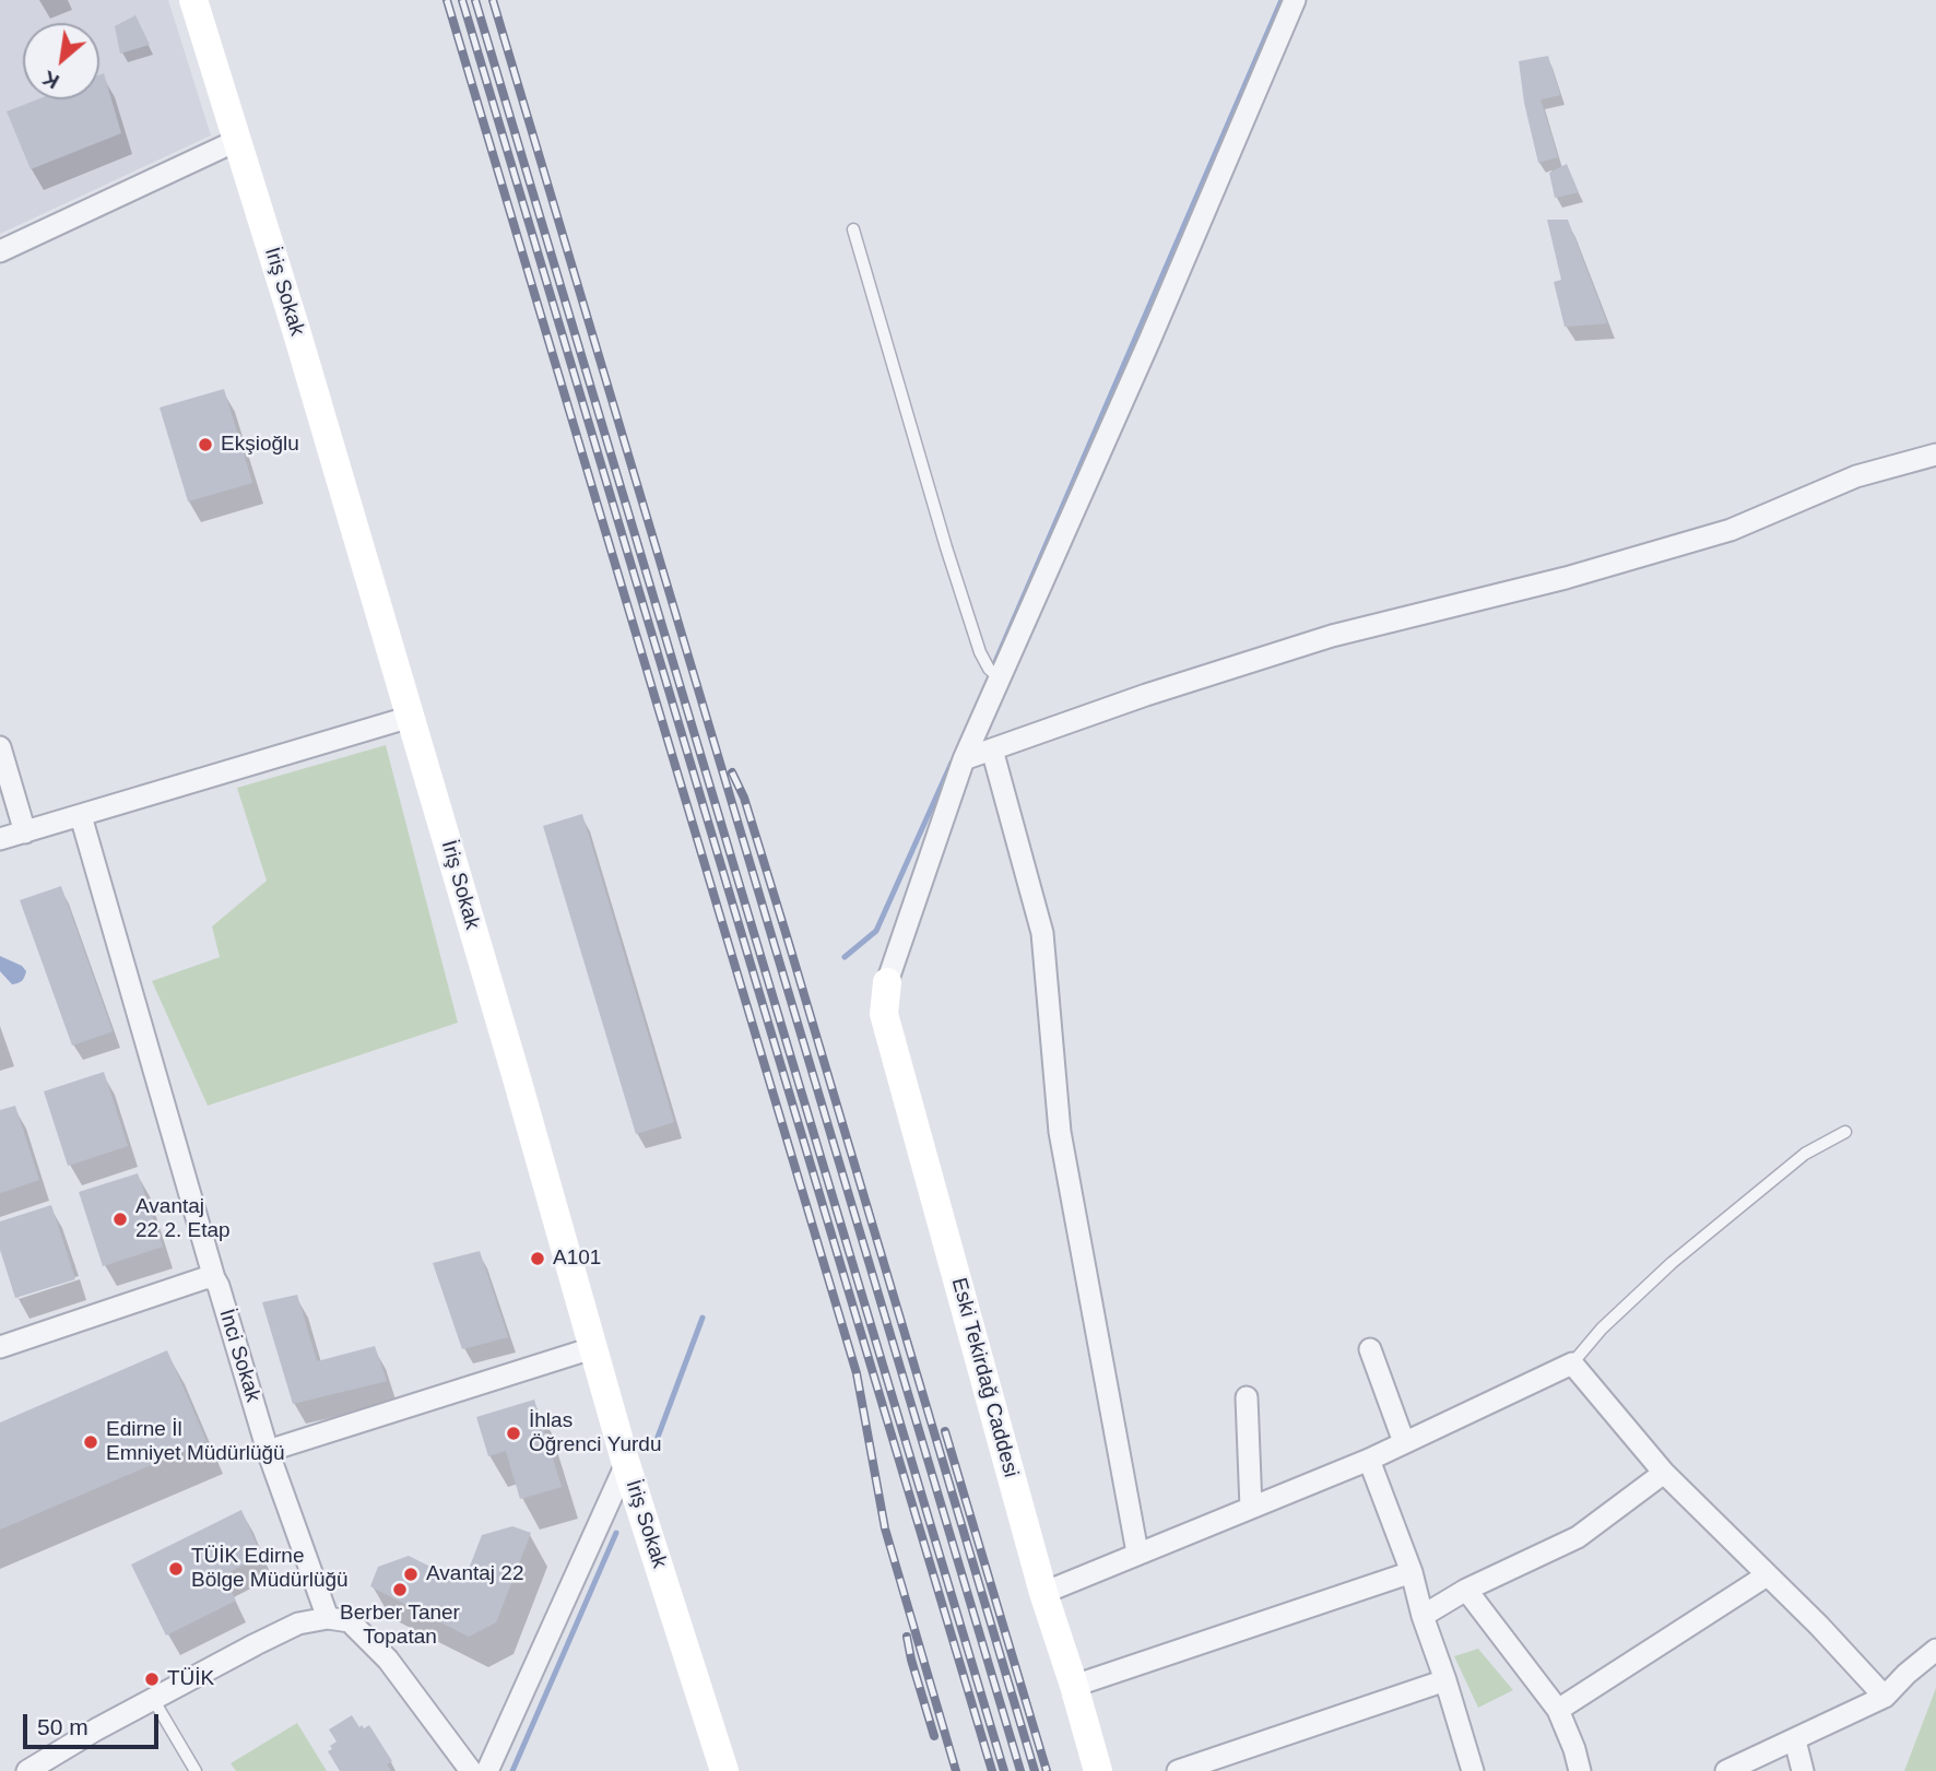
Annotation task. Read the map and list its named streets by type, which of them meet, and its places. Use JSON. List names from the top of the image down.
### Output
{
  "streets": {
    "main road": ["İriş Sokak", "Eski Tekirdağ Caddesi"],
    "street": ["İnci Sokak"]
  },
  "places": [
    "Ekşioğlu",
    "Avantaj 22 2. Etap",
    "A101",
    "İhlas Öğrenci Yurdu",
    "Edirne İl Emniyet Müdürlüğü",
    "TÜİK Edirne Bölge Müdürlüğü",
    "Avantaj 22",
    "Berber Taner Topatan",
    "TÜİK"
  ],
  "scale_bar": "50 m",
  "north": "bottom left"
}
